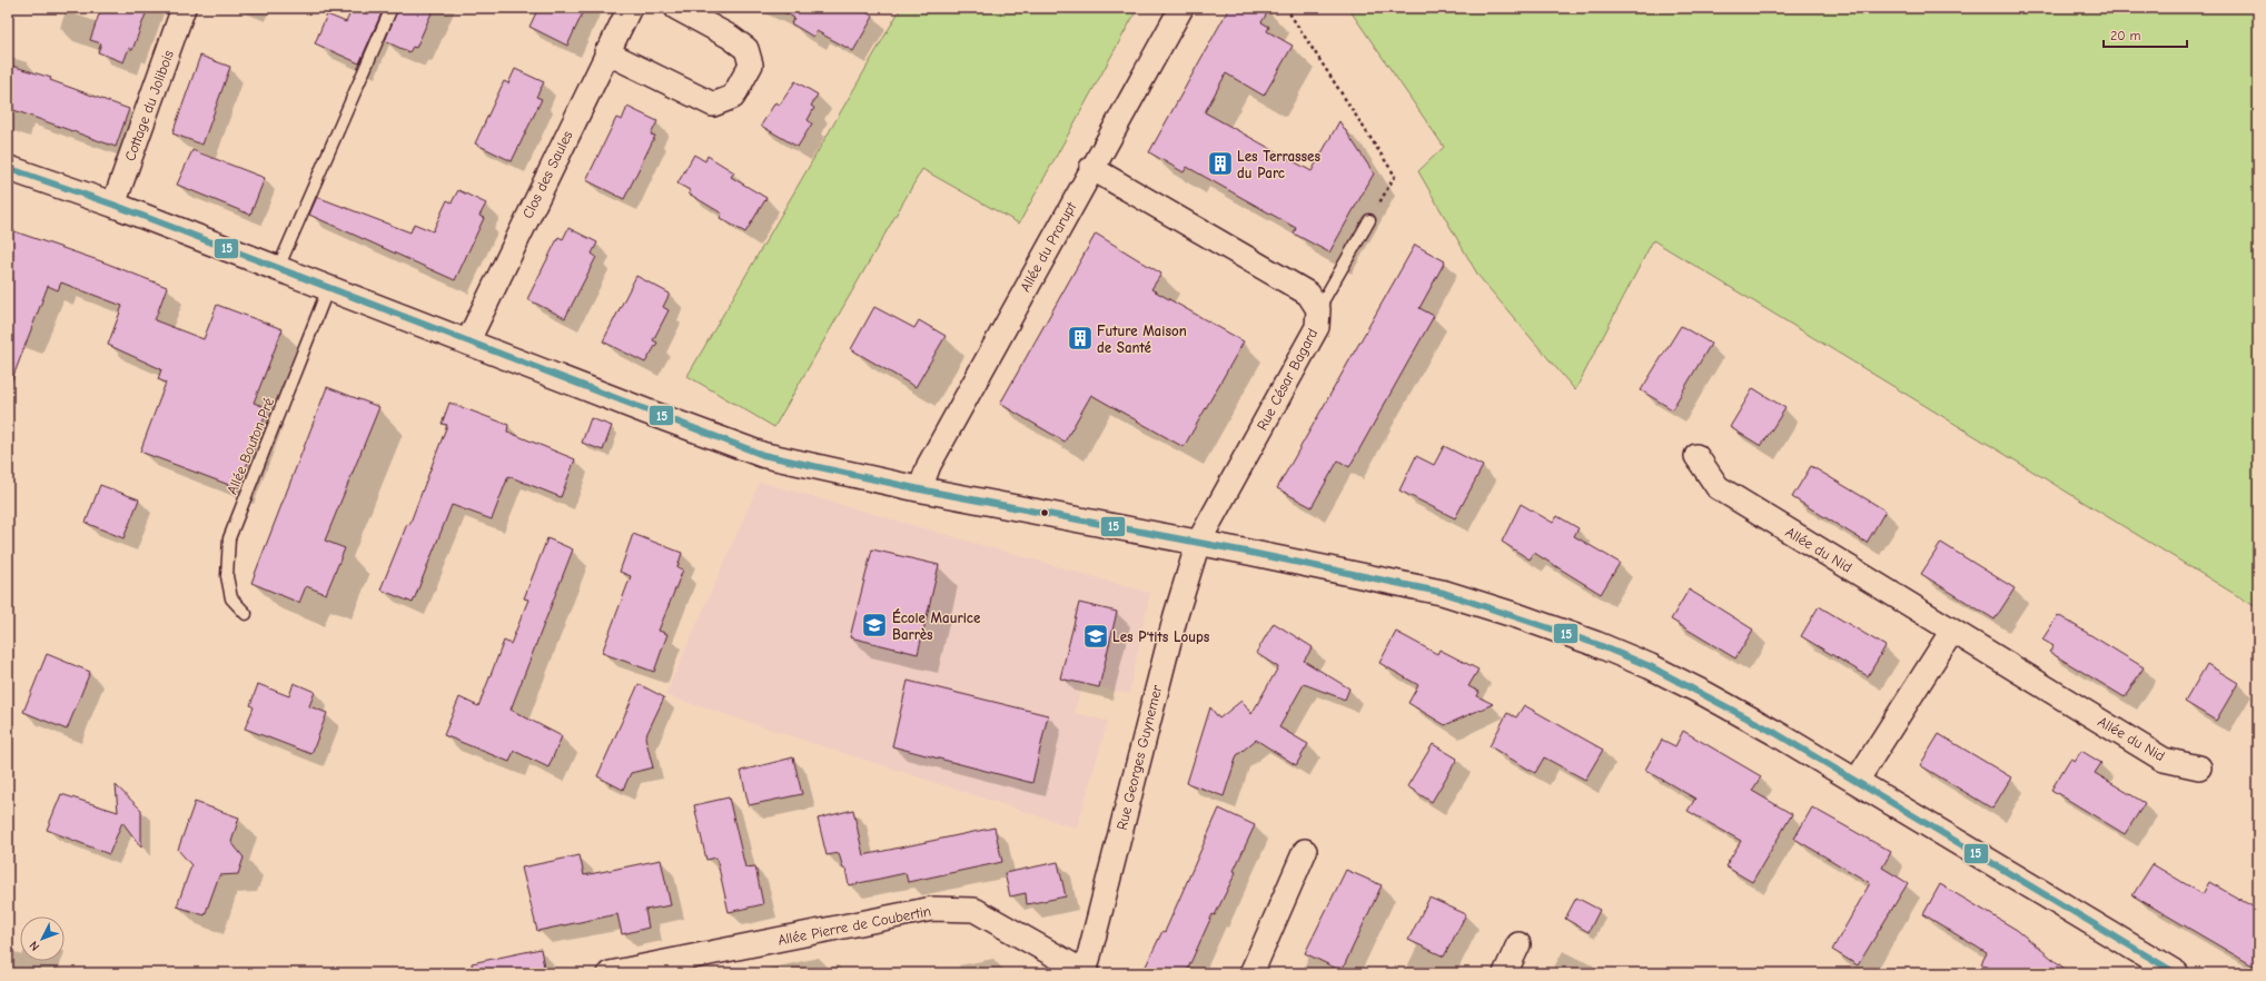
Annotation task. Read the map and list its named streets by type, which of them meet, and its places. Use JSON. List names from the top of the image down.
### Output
{
  "streets": {
    "street": [
      "Cottage du Jolibois",
      "Clos des Saules",
      "Allée du Prarupt",
      "Rue César Bagard",
      "Allée du Nid",
      "Rue Georges Guynemer",
      "Allée Pierre de Coubertin"
    ],
    "lane": ["Allée Bouton Pré"]
  },
  "crossings": [
    ["Allée du Prarupt", "Rue César Bagard"],
    ["Rue César Bagard", "Rue Georges Guynemer"],
    ["Rue Georges Guynemer", "Allée Pierre de Coubertin"]
  ],
  "places": {
    "building": ["Les Terrasses du Parc", "Future Maison de Santé"],
    "school or university": ["École Maurice Barrès", "Les P'tits Loups"]
  },
  "lines": ["transit line 15"],
  "scale_bar": "20 m",
  "north": "bottom left"
}
